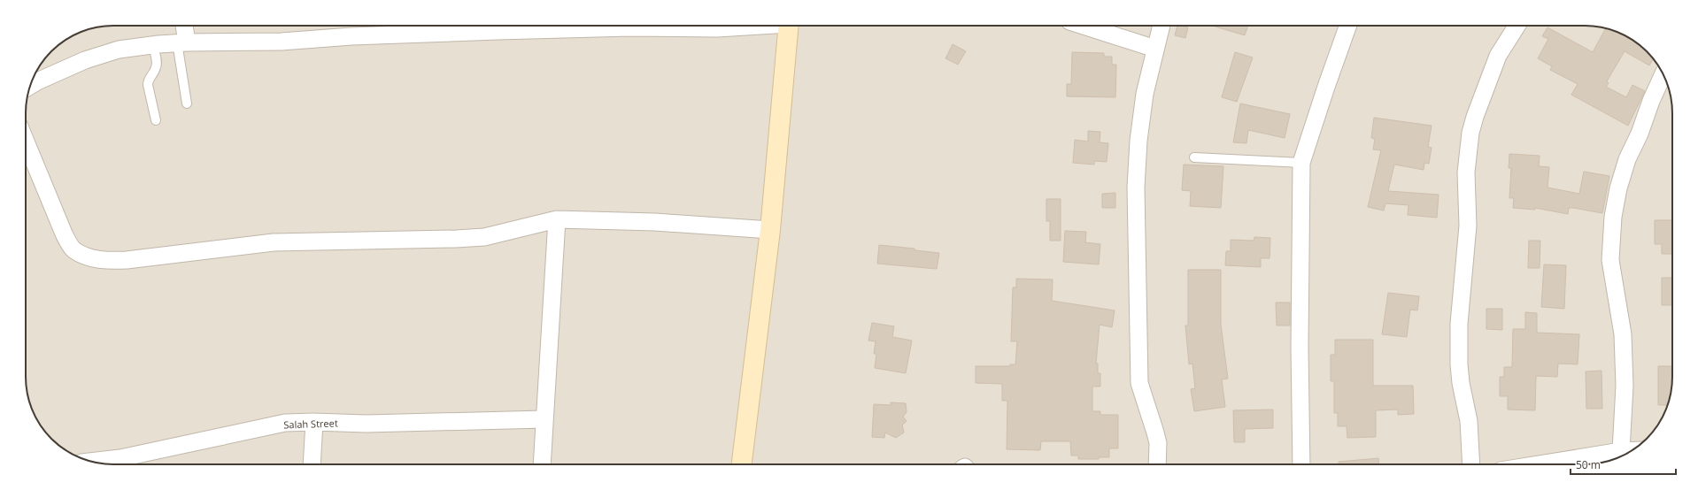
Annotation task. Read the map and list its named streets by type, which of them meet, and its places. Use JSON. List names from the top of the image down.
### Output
{
  "streets": {
    "street": ["Salah Street"]
  },
  "scale_bar": "50 m"
}
